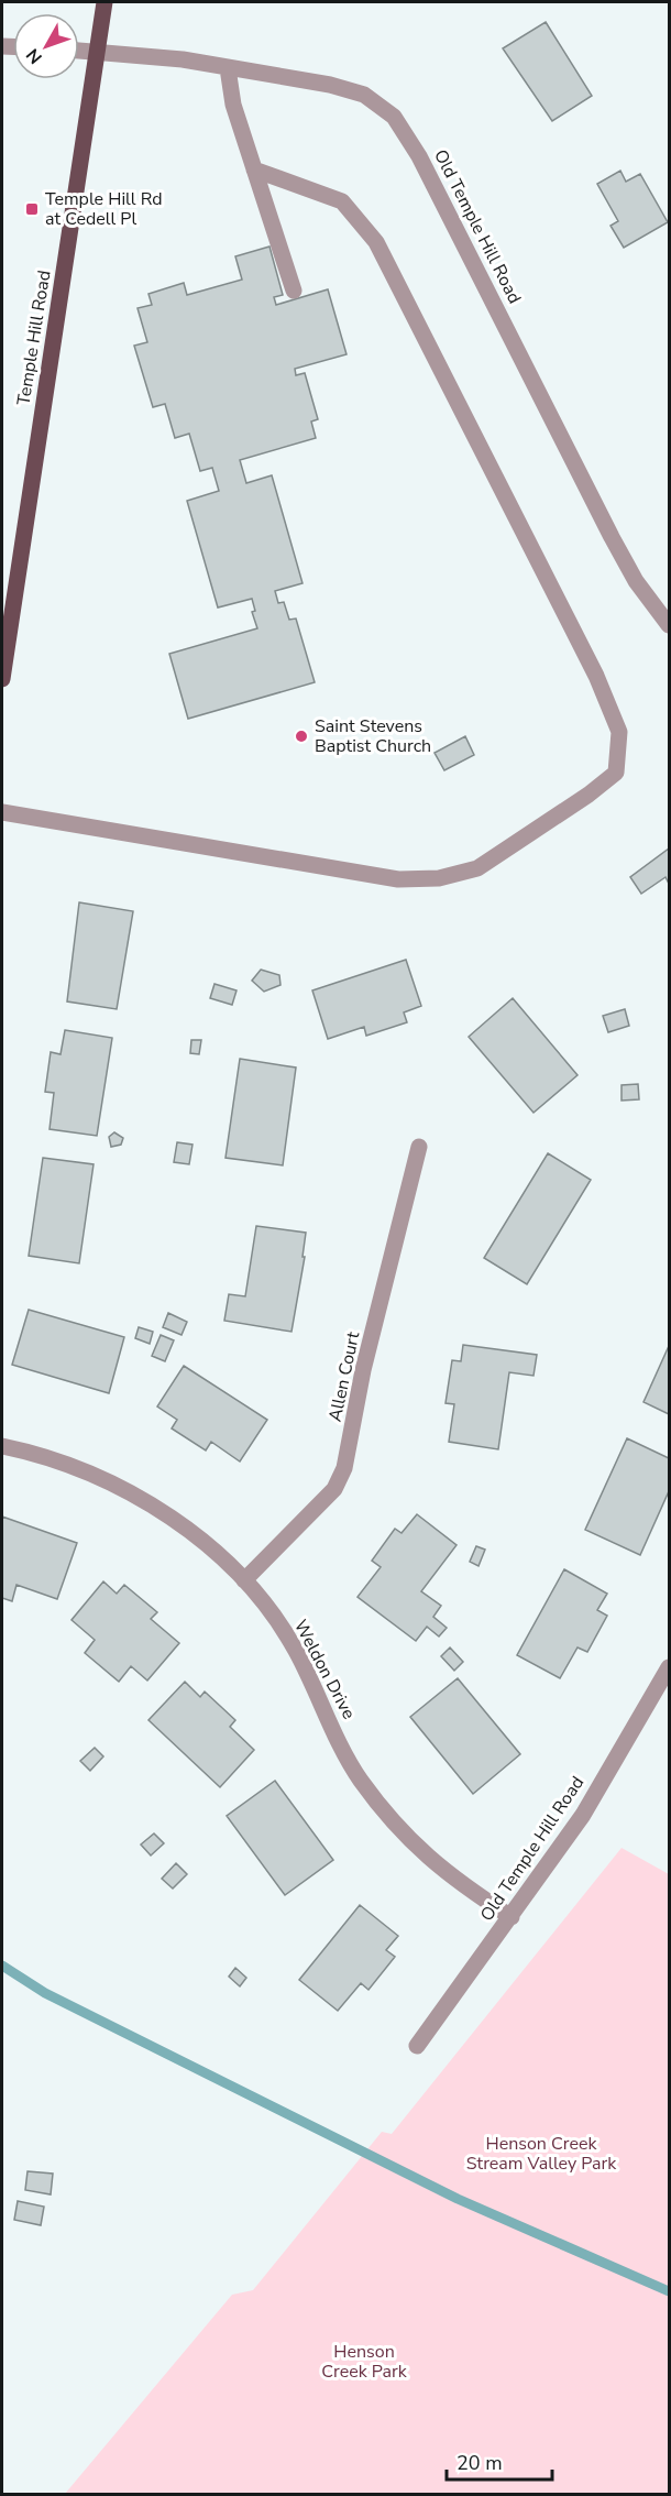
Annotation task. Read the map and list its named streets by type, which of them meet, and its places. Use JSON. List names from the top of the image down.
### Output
{
  "streets": {
    "main road": ["Temple Hill Road"],
    "street": ["Old Temple Hill Road", "Allen Court", "Weldon Drive"]
  },
  "crossings": [
    ["Old Temple Hill Road", "Temple Hill Road"],
    ["Old Temple Hill Road", "Weldon Drive"],
    ["Allen Court", "Weldon Drive"]
  ],
  "parks": ["Henson Creek Stream Valley Park", "Henson Creek Park"],
  "places": {
    "transit": ["Temple Hill Rd at Cedell Pl"],
    "other": ["Saint Stevens Baptist Church"]
  },
  "scale_bar": "20 m",
  "north": "bottom left"
}
